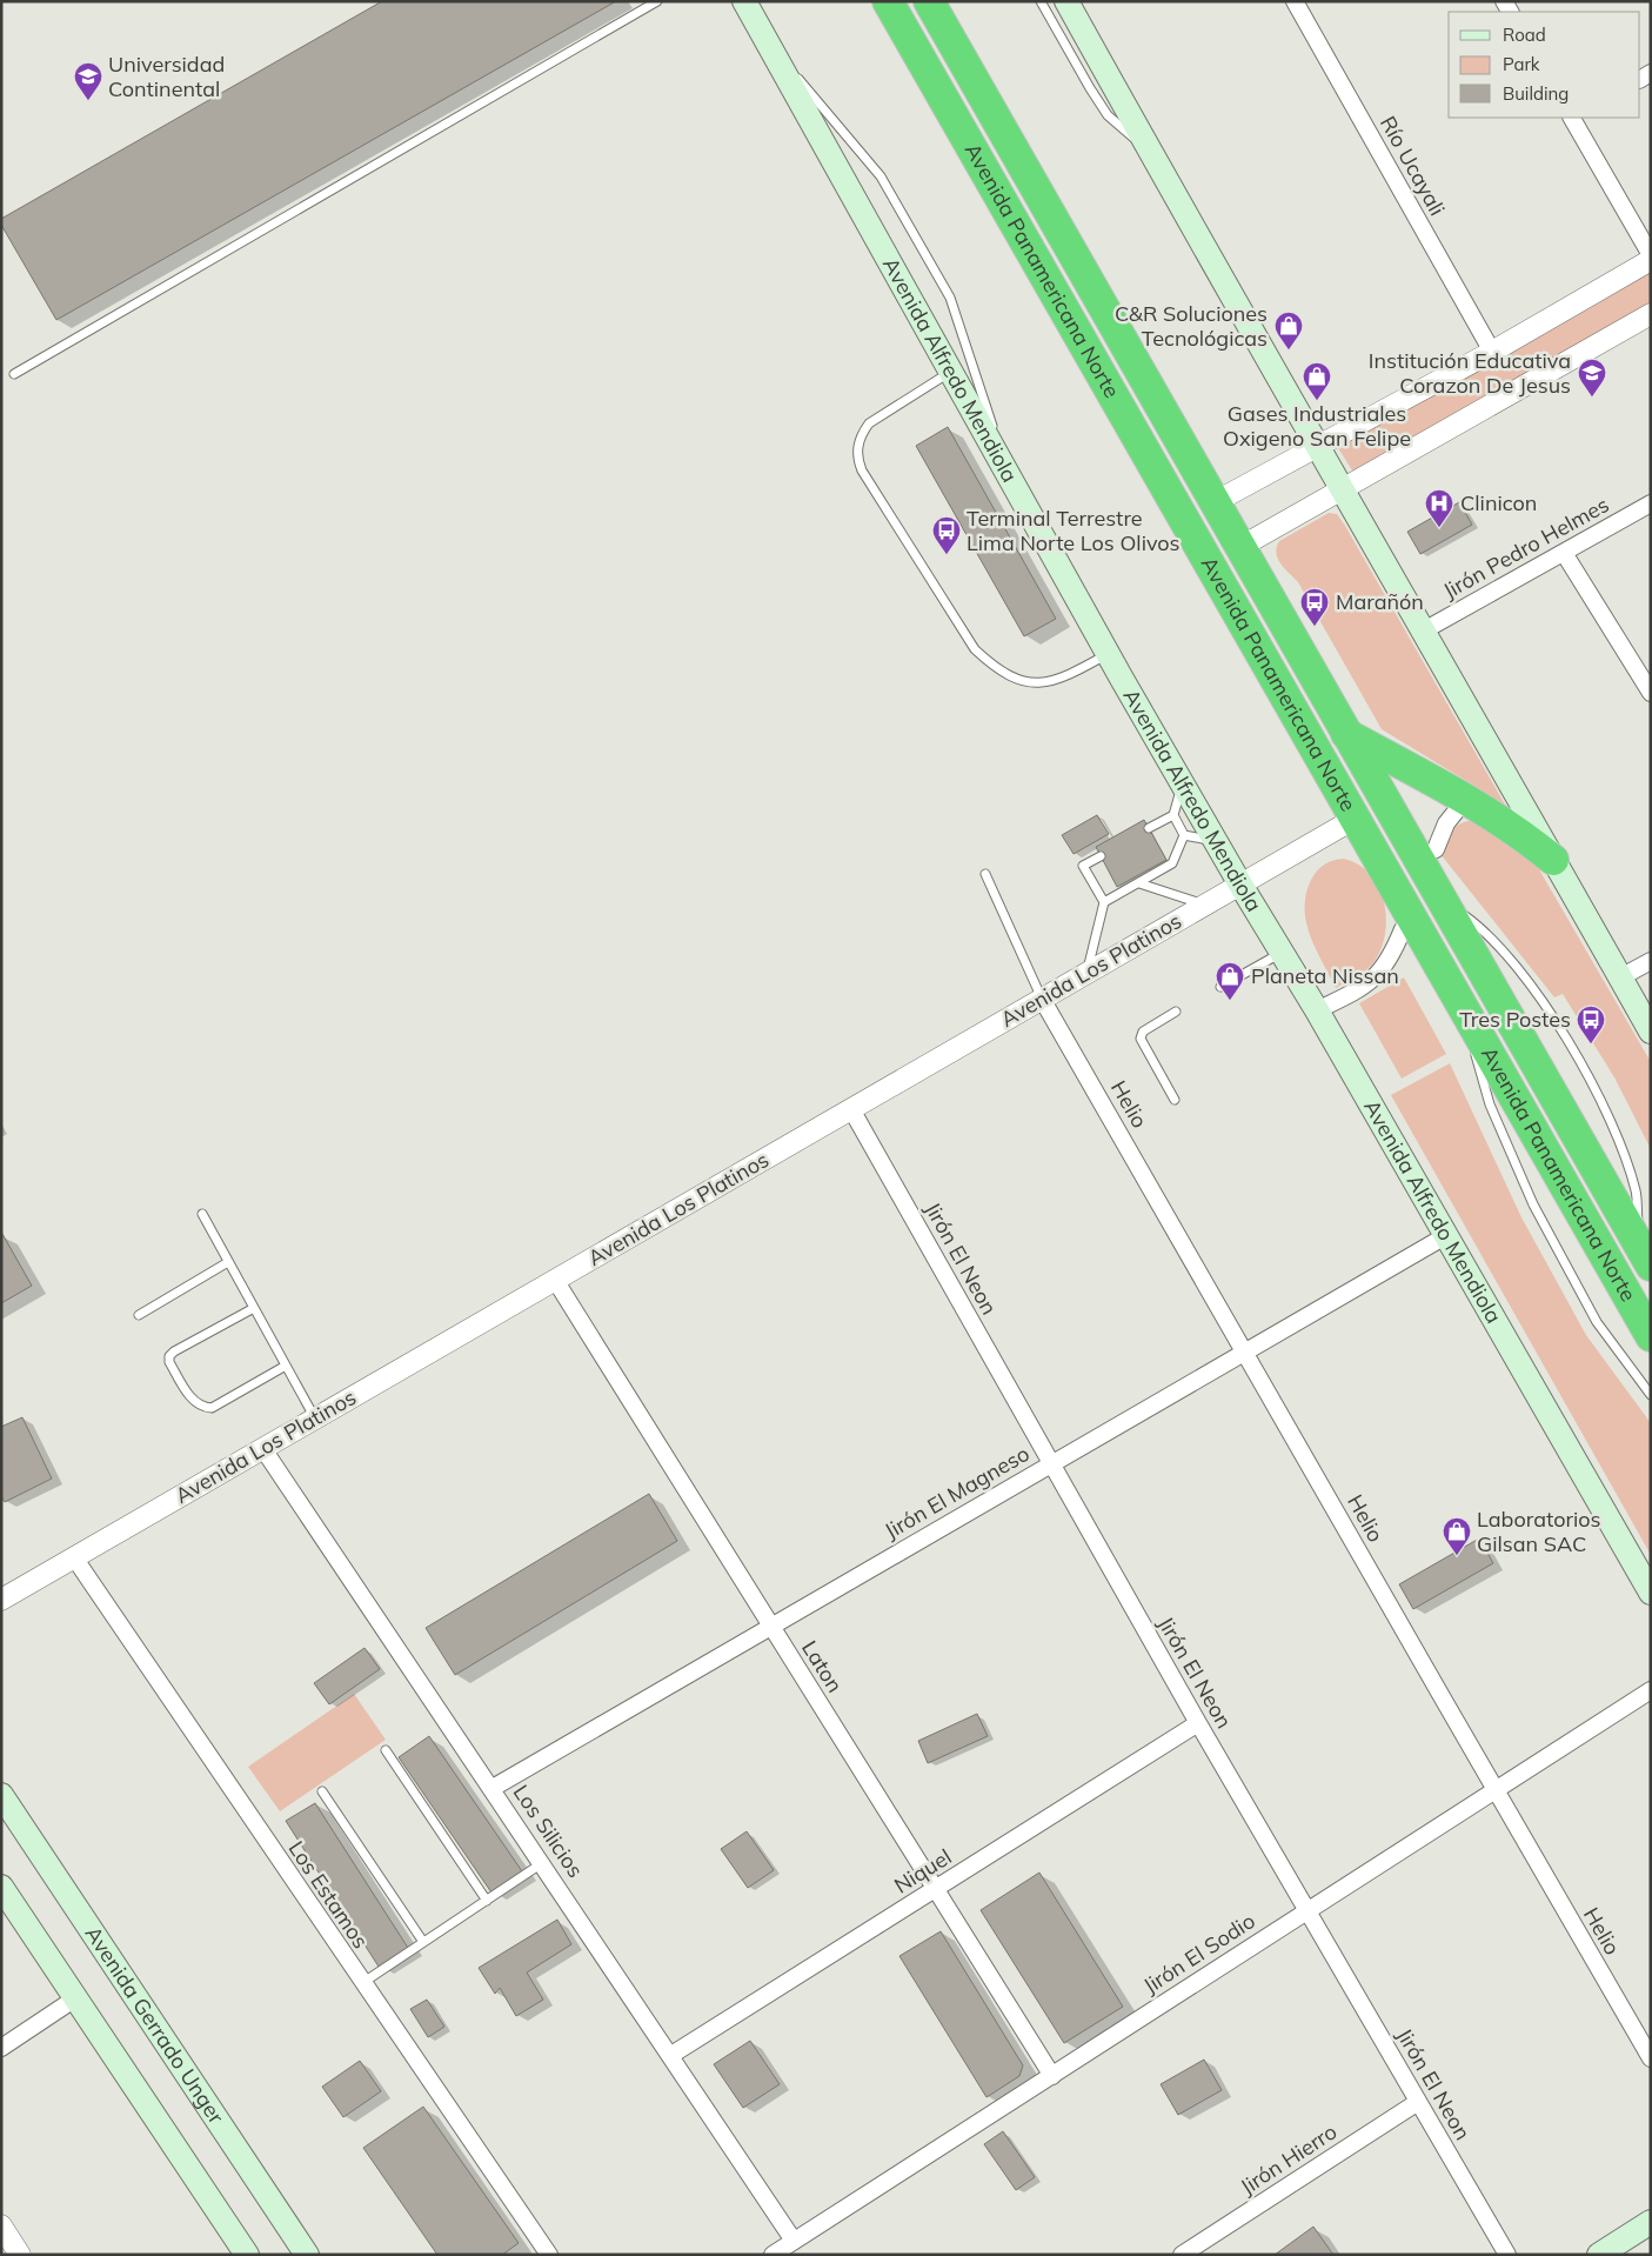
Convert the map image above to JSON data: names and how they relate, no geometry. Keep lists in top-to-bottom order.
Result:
{
  "streets": {
    "highway": ["Avenida Panamericana Norte"],
    "main road": ["Avenida Alfredo Mendiola", "Avenida Gerrado Unger"],
    "street": [
      "Río Ucayali",
      "Jirón Pedro Helmes",
      "Avenida Los Platinos",
      "Helio",
      "Jirón El Neon",
      "Jirón El Magneso",
      "Laton",
      "Los Silicios",
      "Niquel",
      "Los Estamos",
      "Jirón El Sodio",
      "Jirón Hierro"
    ]
  },
  "crossings": [
    ["Avenida Panamericana Norte", "Avenida Los Platinos"],
    ["Avenida Alfredo Mendiola", "Avenida Los Platinos"],
    ["Avenida Alfredo Mendiola", "Jirón El Magneso"],
    ["Avenida Los Platinos", "Helio"],
    ["Avenida Los Platinos", "Jirón El Neon"],
    ["Avenida Los Platinos", "Laton"],
    ["Avenida Los Platinos", "Los Silicios"],
    ["Avenida Los Platinos", "Los Estamos"],
    ["Helio", "Jirón El Magneso"],
    ["Helio", "Jirón El Sodio"],
    ["Jirón El Neon", "Jirón El Magneso"],
    ["Jirón El Neon", "Niquel"],
    ["Jirón El Neon", "Jirón El Sodio"],
    ["Jirón El Neon", "Jirón Hierro"],
    ["Jirón El Magneso", "Laton"],
    ["Jirón El Magneso", "Los Silicios"],
    ["Laton", "Niquel"],
    ["Laton", "Jirón El Sodio"],
    ["Los Silicios", "Niquel"],
    ["Los Silicios", "Jirón El Sodio"]
  ],
  "places": {
    "school or university": ["Universidad Continental", "Institución Educativa Corazon De Jesus"],
    "shop": [
      "C&R Soluciones Tecnológicas",
      "Gases Industriales Oxigeno San Felipe",
      "Planeta Nissan",
      "Laboratorios Gilsan SAC"
    ],
    "hospital": ["Clinicon"],
    "bus stop": ["Terminal Terrestre Lima Norte Los Olivos", "Marañón", "Tres Postes"]
  },
  "legend": ["Road", "Park", "Building"]
}
